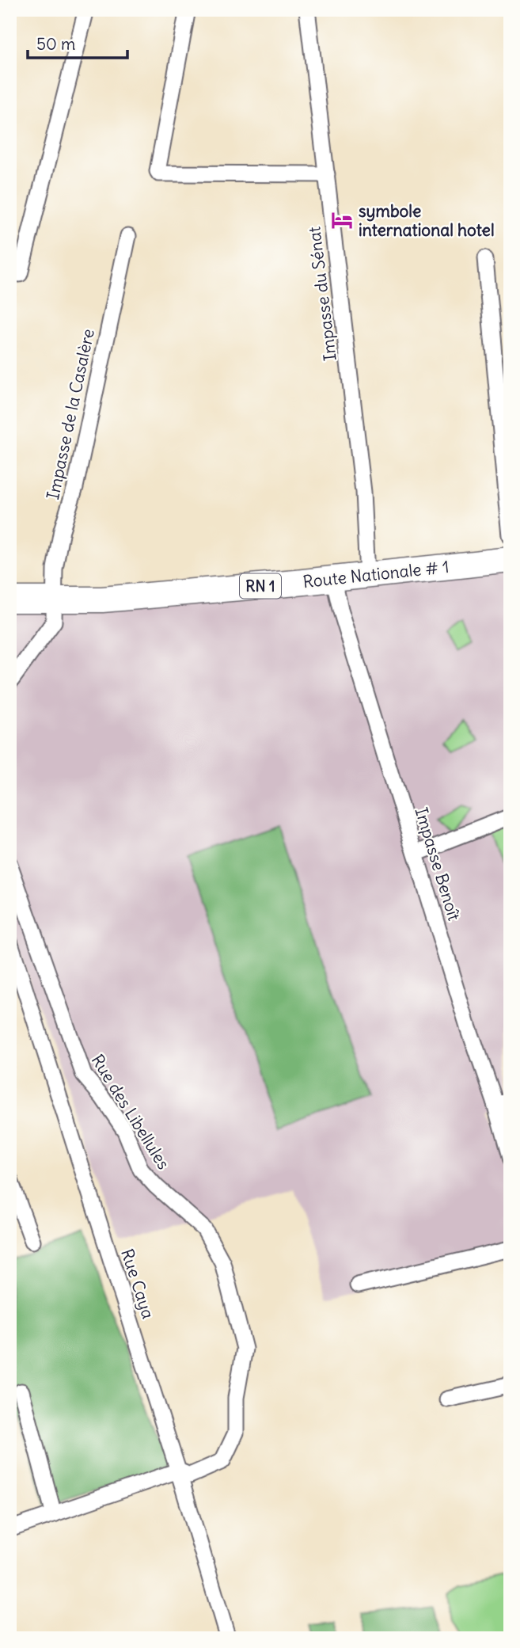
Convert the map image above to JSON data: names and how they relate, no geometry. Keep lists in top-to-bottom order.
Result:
{
  "streets": {
    "main road": ["Route Nationale # 1", "RN 1"],
    "street": [
      "Impasse du Sénat",
      "Impasse de la Casalère",
      "Impasse Benoît",
      "Rue des Libellules",
      "Rue Caya"
    ]
  },
  "crossings": [
    ["Impasse du Sénat", "Route Nationale # 1"],
    ["Impasse de la Casalère", "Route Nationale # 1"],
    ["Route Nationale # 1", "Impasse Benoît"],
    ["Rue des Libellules", "Rue Caya"]
  ],
  "places": {
    "hotel": ["symbole international hotel"]
  },
  "scale_bar": "50 m"
}
